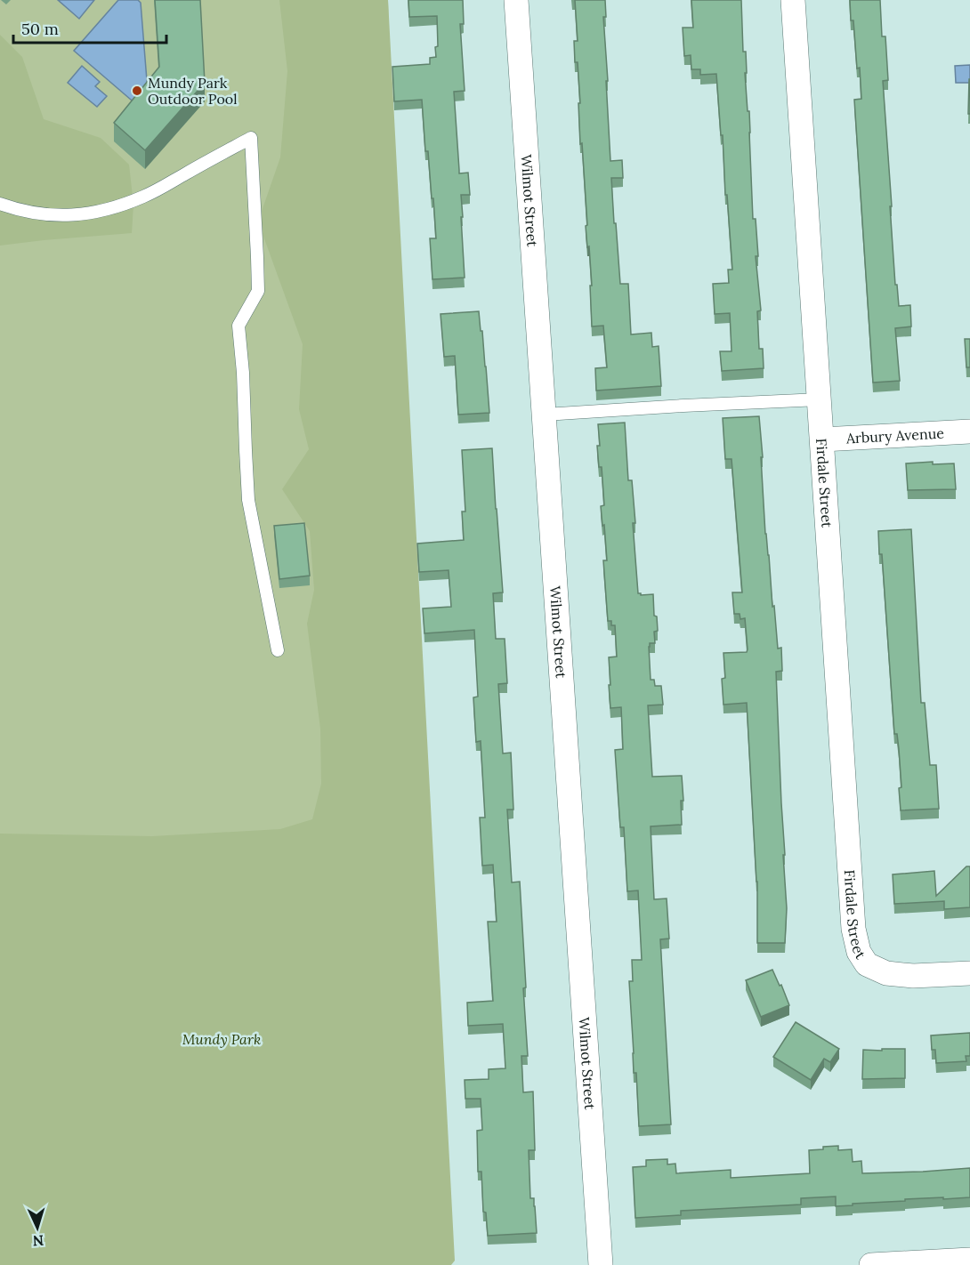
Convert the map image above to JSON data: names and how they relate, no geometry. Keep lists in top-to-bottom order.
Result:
{
  "streets": {
    "street": ["Wilmot Street", "Arbury Avenue", "Firdale Street"]
  },
  "crossings": [
    ["Arbury Avenue", "Firdale Street"]
  ],
  "parks": ["Mundy Park"],
  "places": ["Mundy Park Outdoor Pool"],
  "scale_bar": "50 m",
  "north": "bottom"
}
